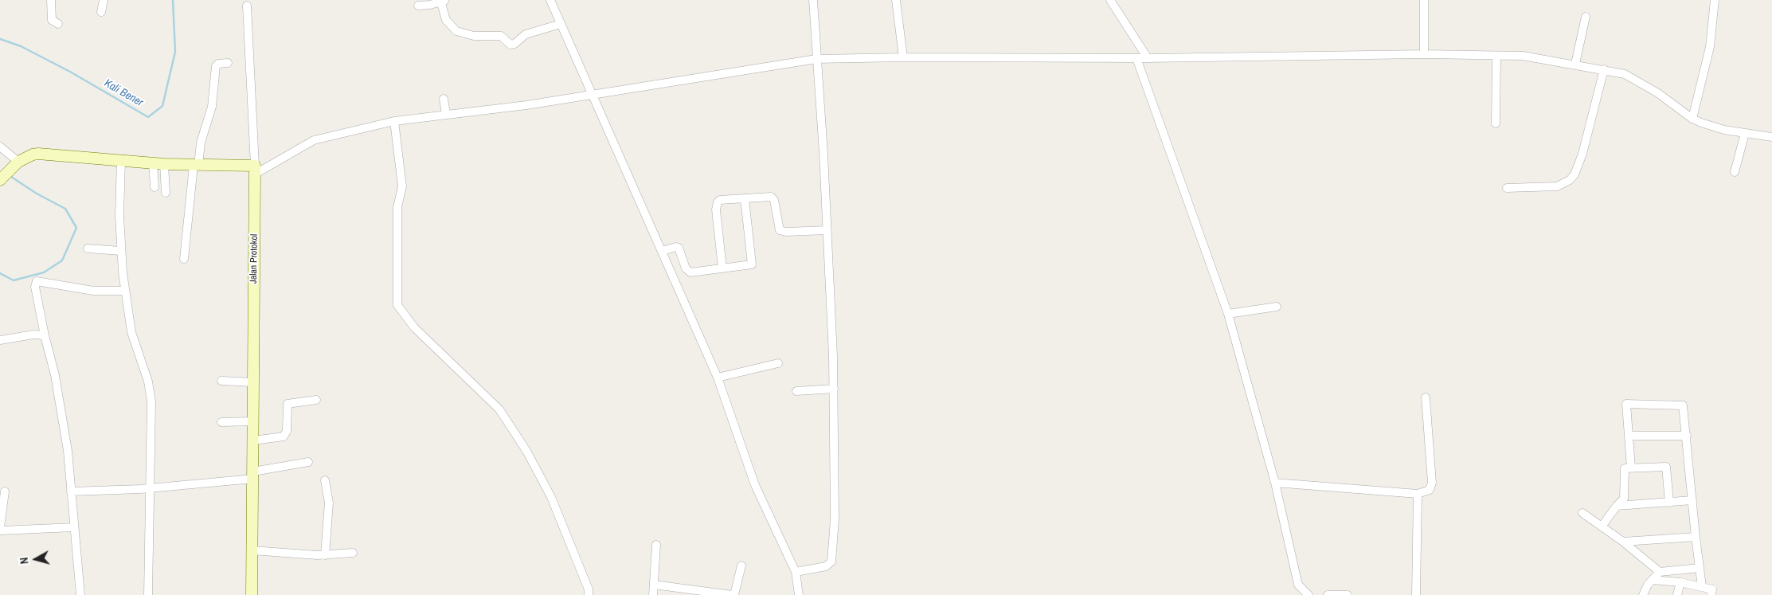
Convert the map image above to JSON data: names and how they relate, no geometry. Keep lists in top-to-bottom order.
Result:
{
  "streets": {
    "street": ["Jalan Protokol"]
  },
  "water": ["Kali Bener"],
  "north": "left"
}
